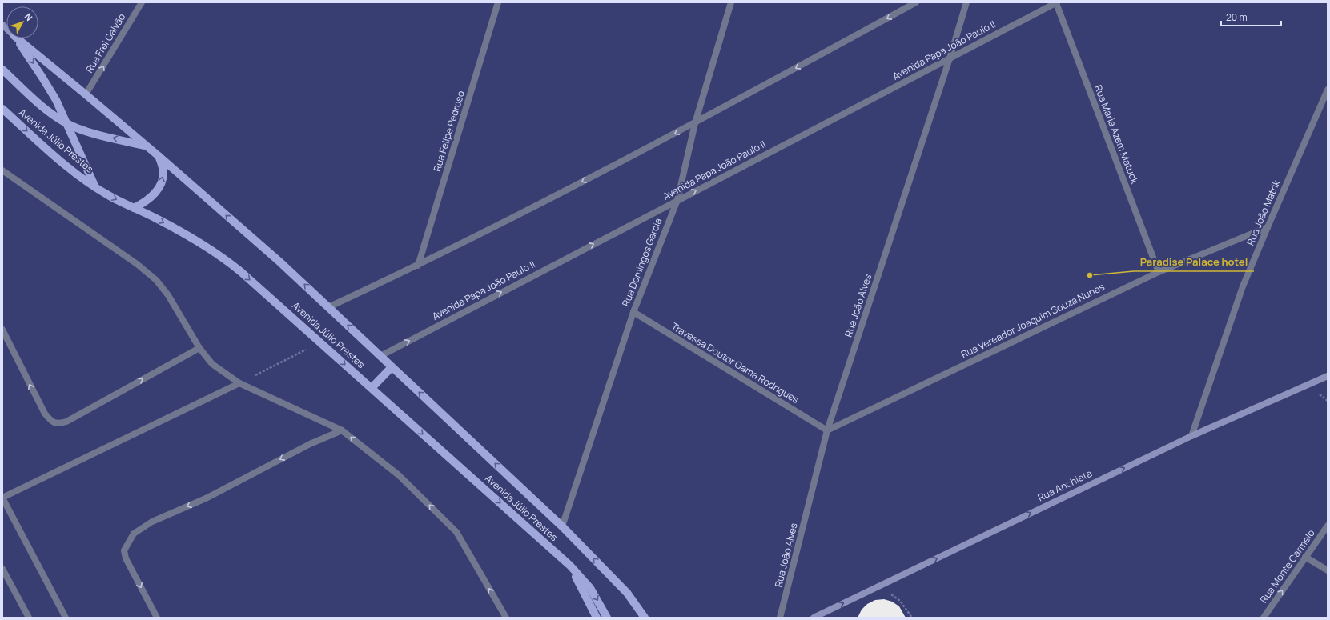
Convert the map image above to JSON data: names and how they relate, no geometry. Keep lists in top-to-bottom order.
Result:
{
  "streets": {
    "main road": ["Avenida Júlio Prestes", "Rua Anchieta"],
    "street": [
      "Rua Frei Galvão",
      "Avenida Papa João Paulo II",
      "Rua Felipe Pedroso",
      "Rua Maria Azem Matuck",
      "Rua João Matrik",
      "Rua Domingos Garcia",
      "Rua João Alves",
      "Rua Vereador Joaquim Souza Nunes",
      "Travessa Doutor Gama Rodrigues",
      "Rua Monte Carmelo"
    ]
  },
  "crossings": [
    ["Rua Frei Galvão", "Avenida Júlio Prestes"],
    ["Avenida Papa João Paulo II", "Rua Maria Azem Matuck"],
    ["Avenida Papa João Paulo II", "Avenida Júlio Prestes"],
    ["Avenida Papa João Paulo II", "Rua Domingos Garcia"],
    ["Avenida Papa João Paulo II", "Rua João Alves"],
    ["Rua Maria Azem Matuck", "Rua Vereador Joaquim Souza Nunes"],
    ["Avenida Júlio Prestes", "Rua Domingos Garcia"],
    ["Rua João Matrik", "Rua Vereador Joaquim Souza Nunes"],
    ["Rua João Matrik", "Rua Anchieta"],
    ["Rua Domingos Garcia", "Travessa Doutor Gama Rodrigues"],
    ["Rua João Alves", "Rua Vereador Joaquim Souza Nunes"],
    ["Rua João Alves", "Travessa Doutor Gama Rodrigues"],
    ["Rua Vereador Joaquim Souza Nunes", "Travessa Doutor Gama Rodrigues"]
  ],
  "one_way": [
    "Rua Frei Galvão",
    "Avenida Papa João Paulo II",
    "Rua Anchieta",
    "Rua Monte Carmelo"
  ],
  "places": ["Paradise Palace hotel"],
  "scale_bar": "20 m",
  "north": "top right"
}
